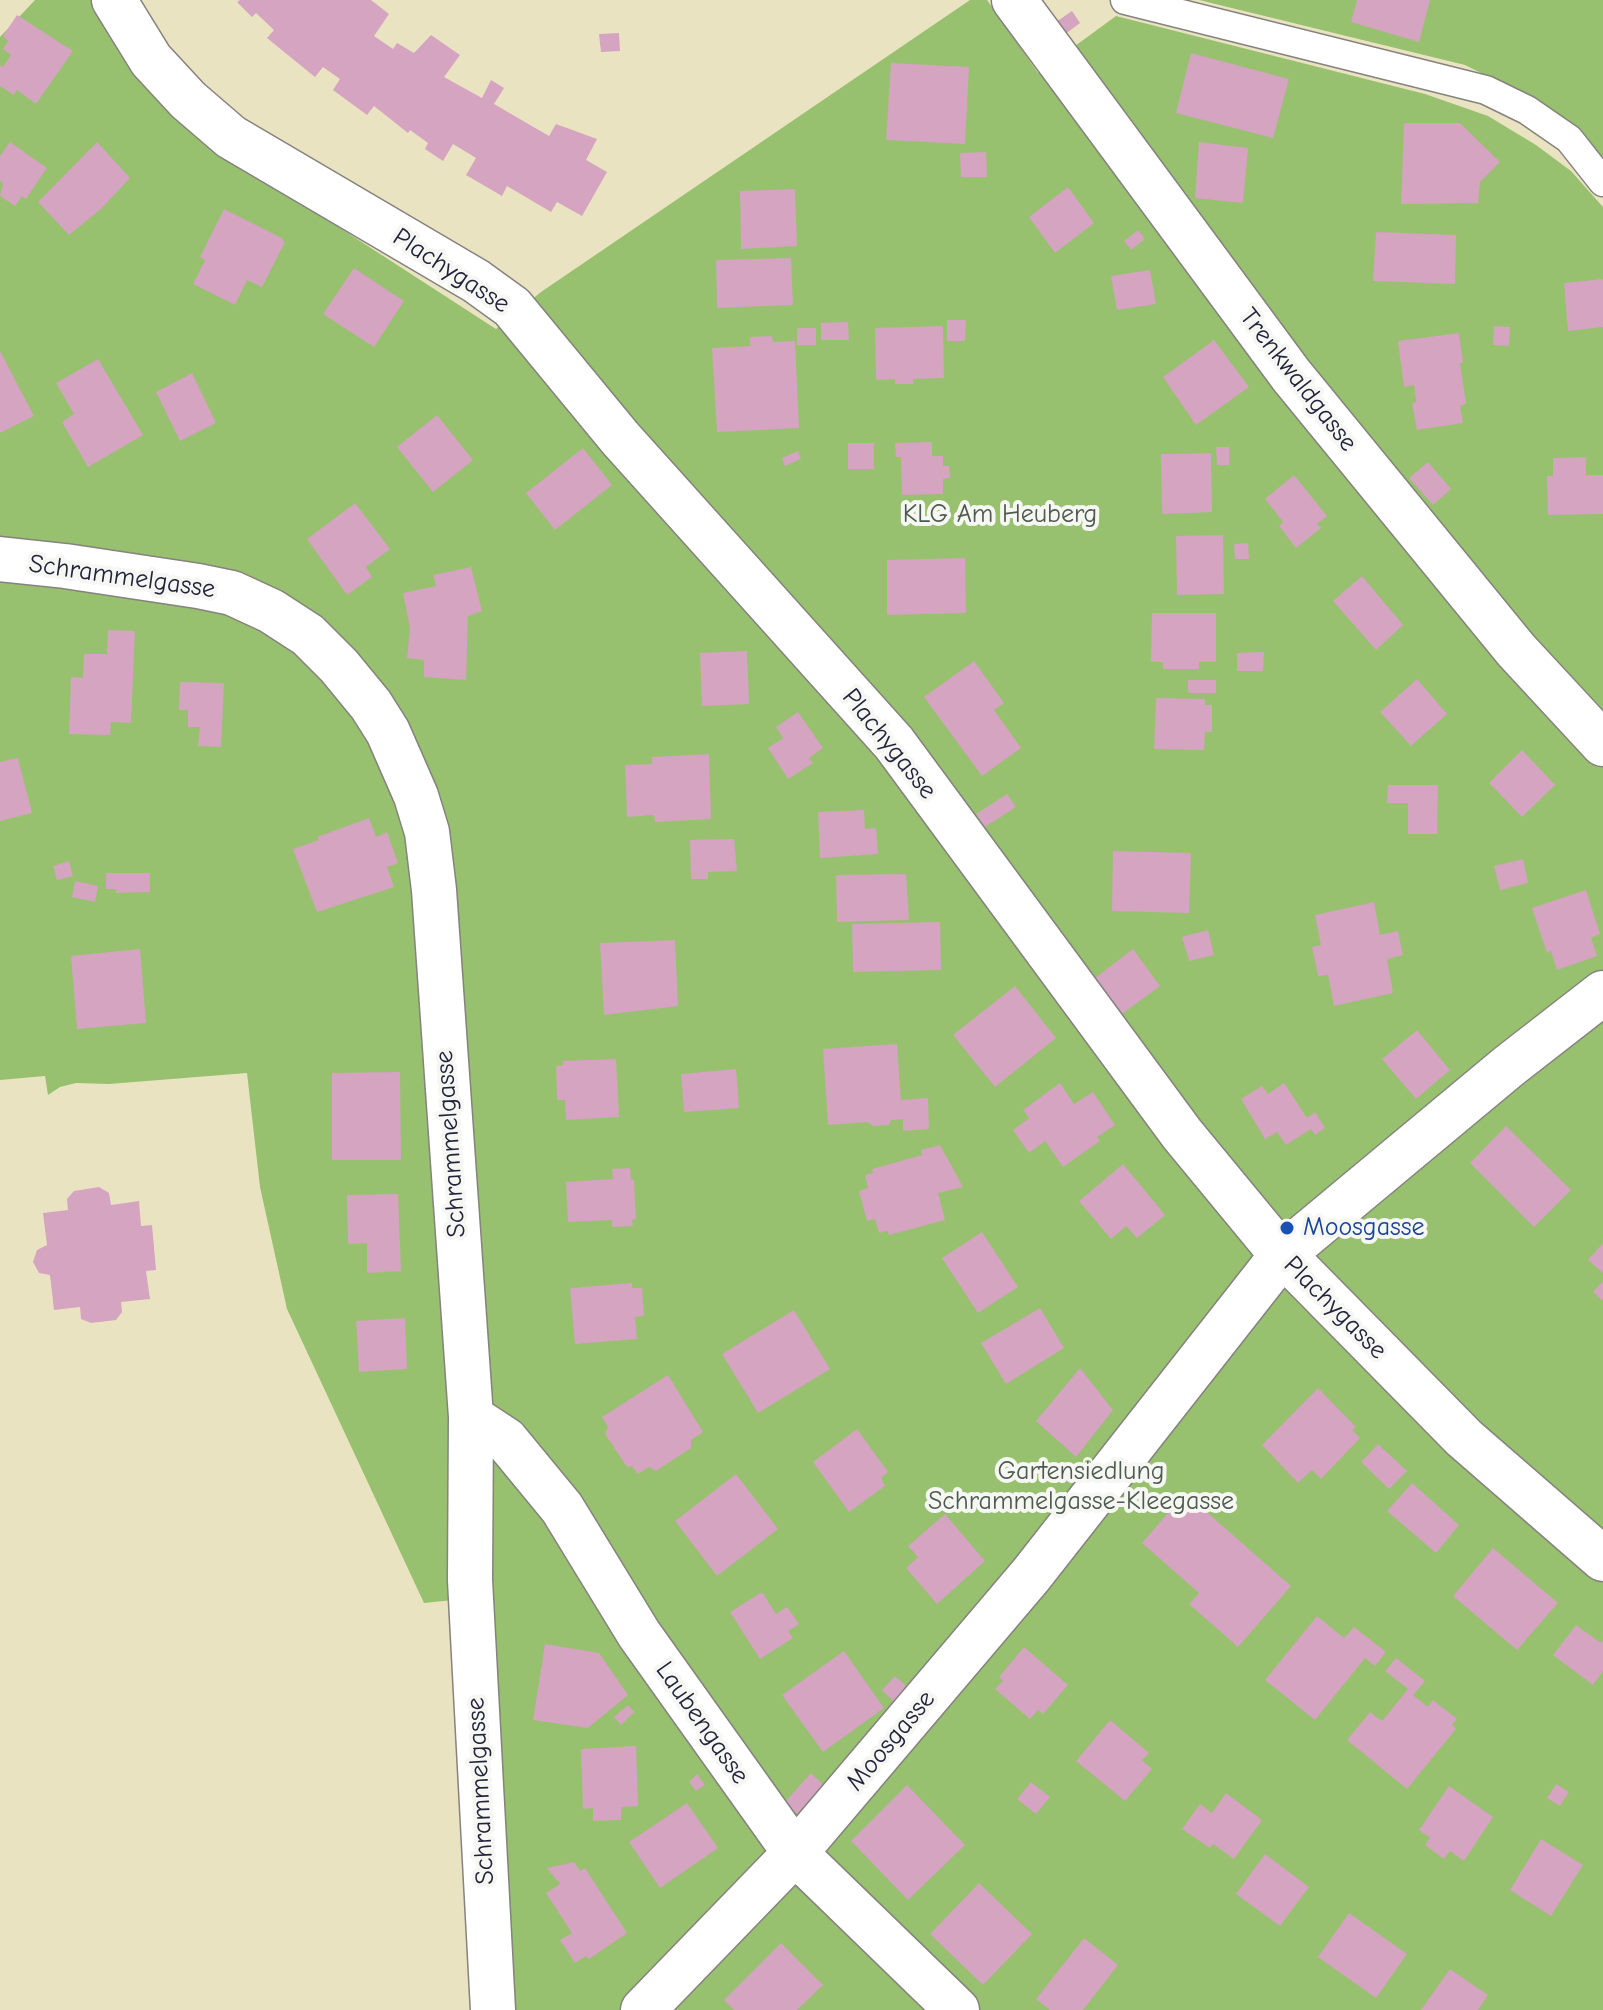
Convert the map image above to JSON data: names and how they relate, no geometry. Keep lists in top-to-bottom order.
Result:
{
  "streets": {
    "street": [
      "Plachygasse",
      "Trenkwaldgasse",
      "Schrammelgasse",
      "Laubengasse",
      "Moosgasse"
    ]
  },
  "crossings": [
    ["Plachygasse", "Moosgasse"],
    ["Schrammelgasse", "Laubengasse"],
    ["Laubengasse", "Moosgasse"]
  ],
  "parks": ["KLG Am Heuberg", "Gartensiedlung Schrammelgasse-Kleegasse"],
  "places": ["Moosgasse"]
}
